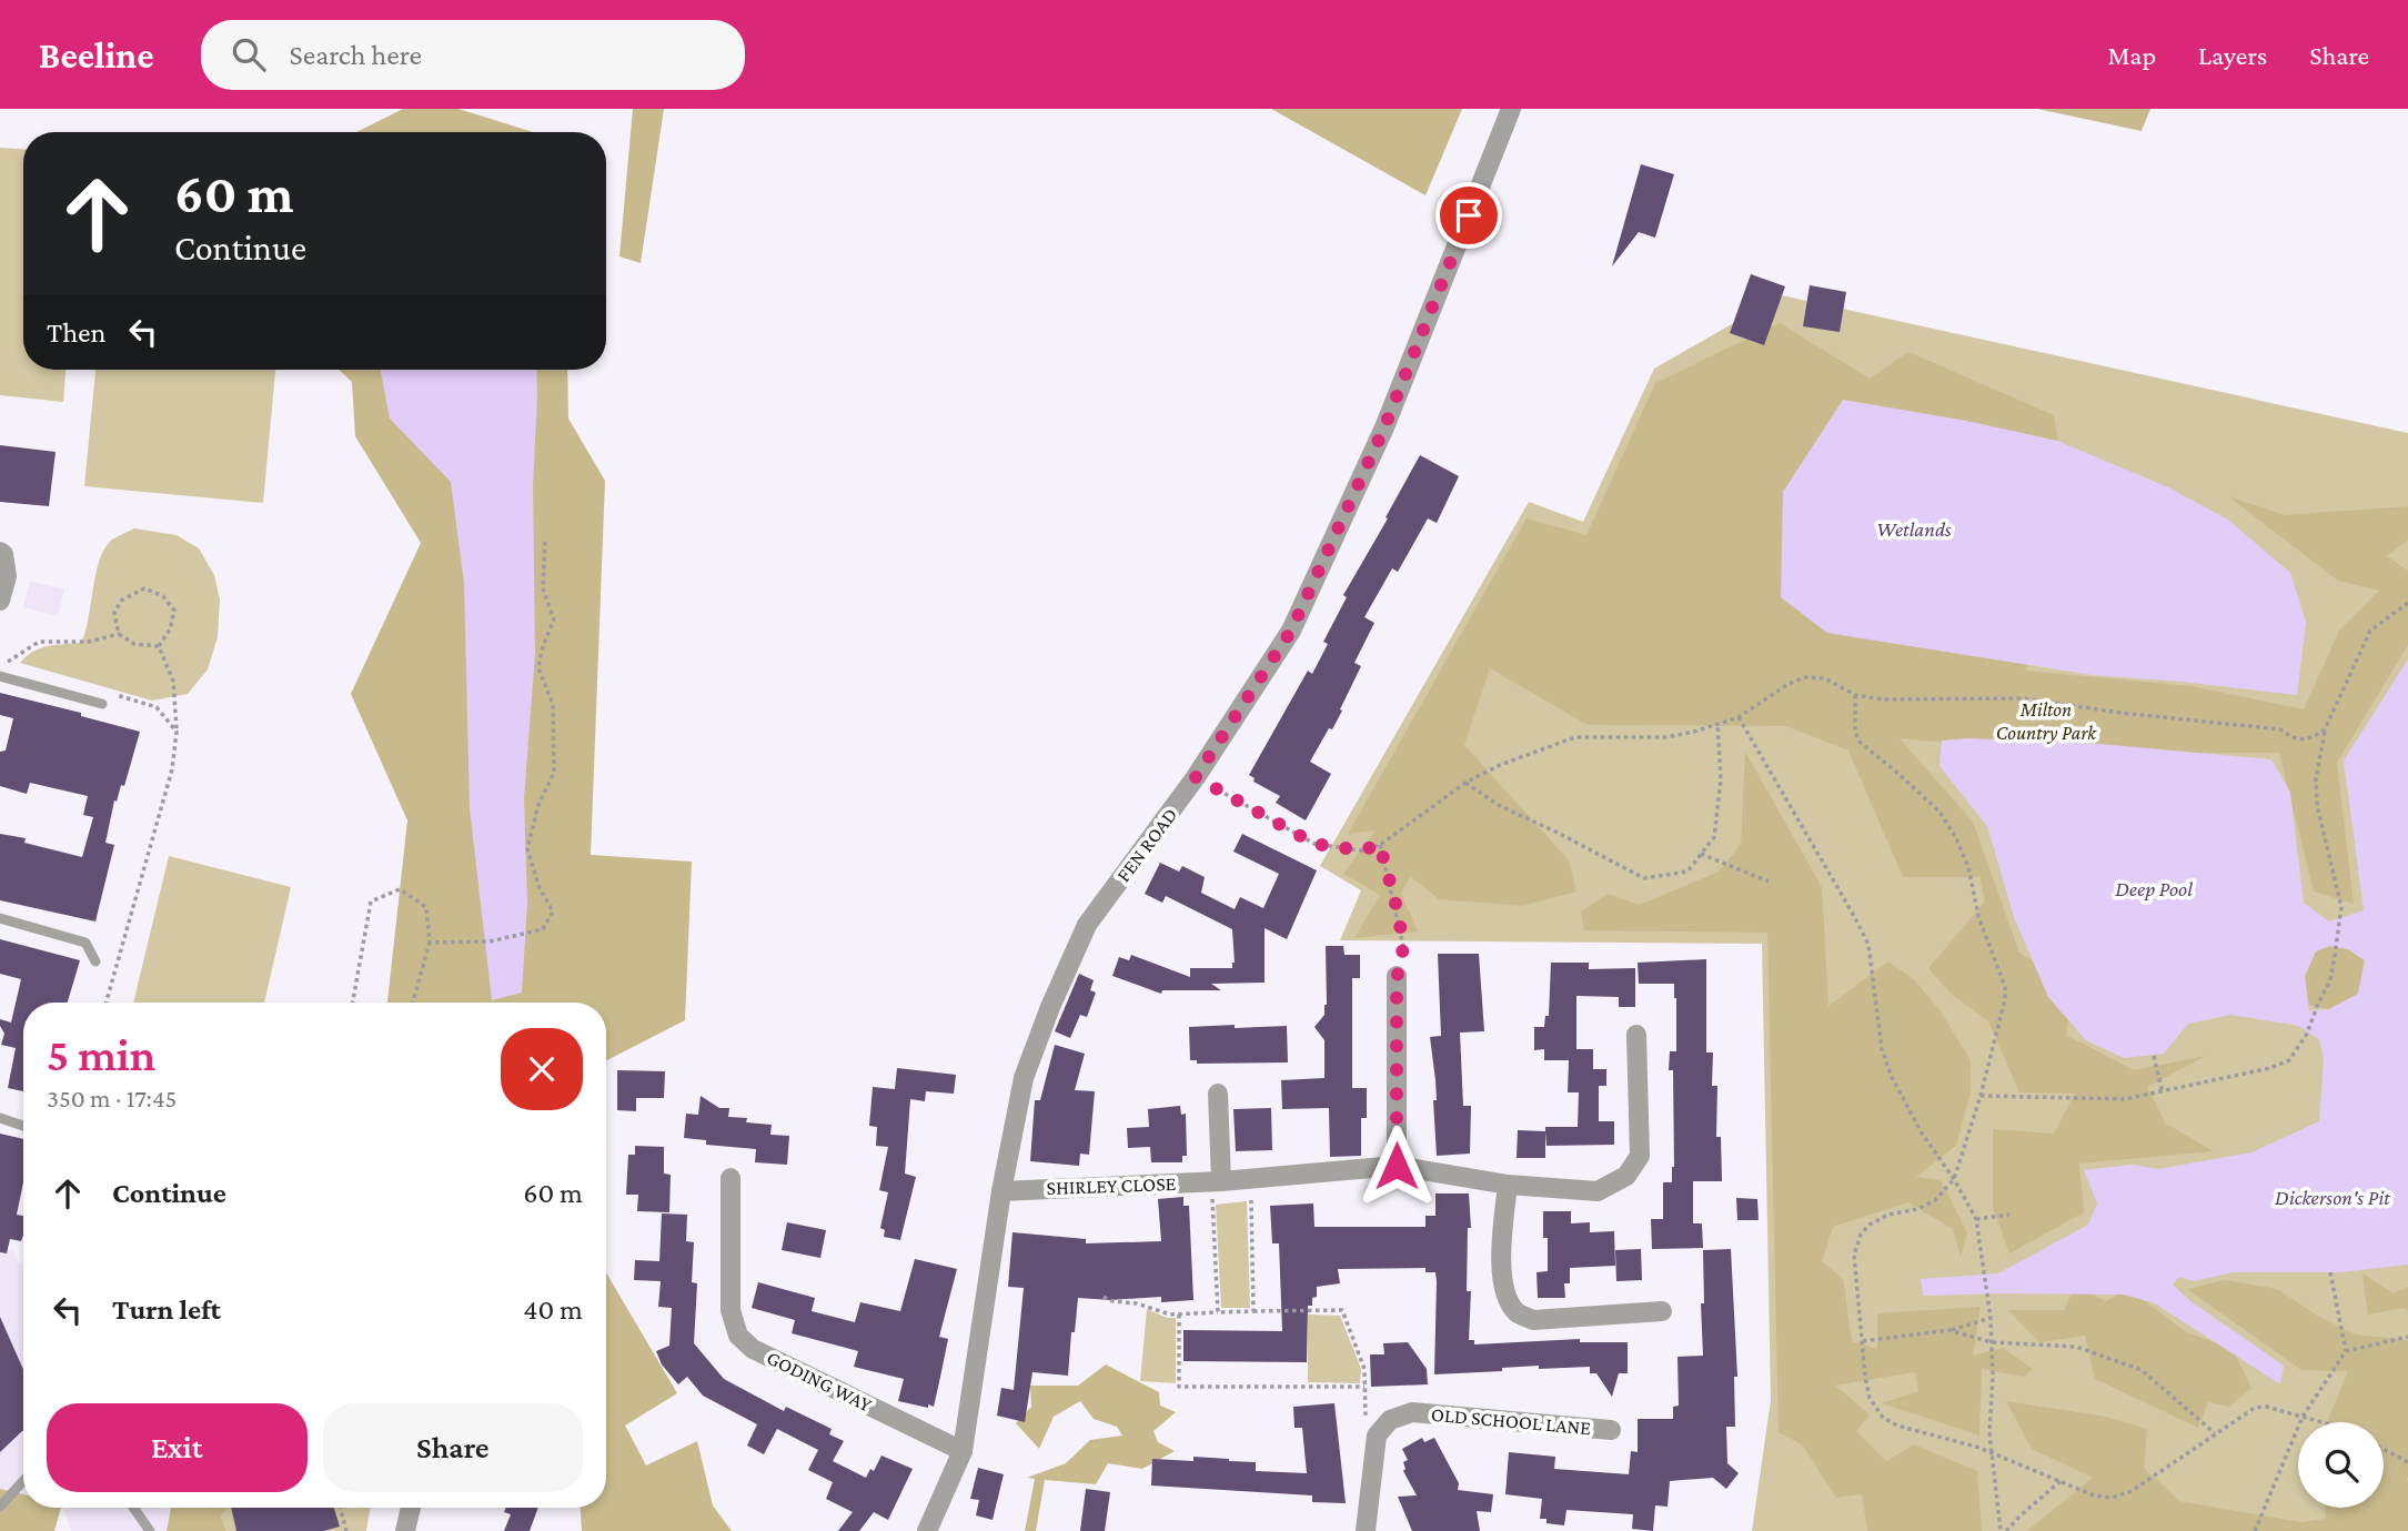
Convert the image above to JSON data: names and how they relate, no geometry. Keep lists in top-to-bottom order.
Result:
{
  "streets": {
    "street": [
      "FEN ROAD",
      "SHIRLEY CLOSE",
      "GODING WAY",
      "OLD SCHOOL LANE"
    ]
  },
  "crossings": [
    ["FEN ROAD", "SHIRLEY CLOSE"],
    ["FEN ROAD", "GODING WAY"]
  ],
  "water": ["Wetlands", "Deep Pool", "Dickerson's Pit"],
  "parks": ["Milton Country Park"],
  "page": {
    "header": "Beeline",
    "search": "Search here",
    "nav": ["Map", "Layers", "Share"],
    "turn": ["60 m", "Continue"],
    "then": "Then",
    "heading": ["5 min", "350 m · 17:45"],
    "list": [
      {
        "name": "Continue",
        "value": "60 m"
      },
      {
        "name": "Turn left",
        "value": "40 m"
      }
    ],
    "buttons": ["Exit", "Share"]
  }
}
